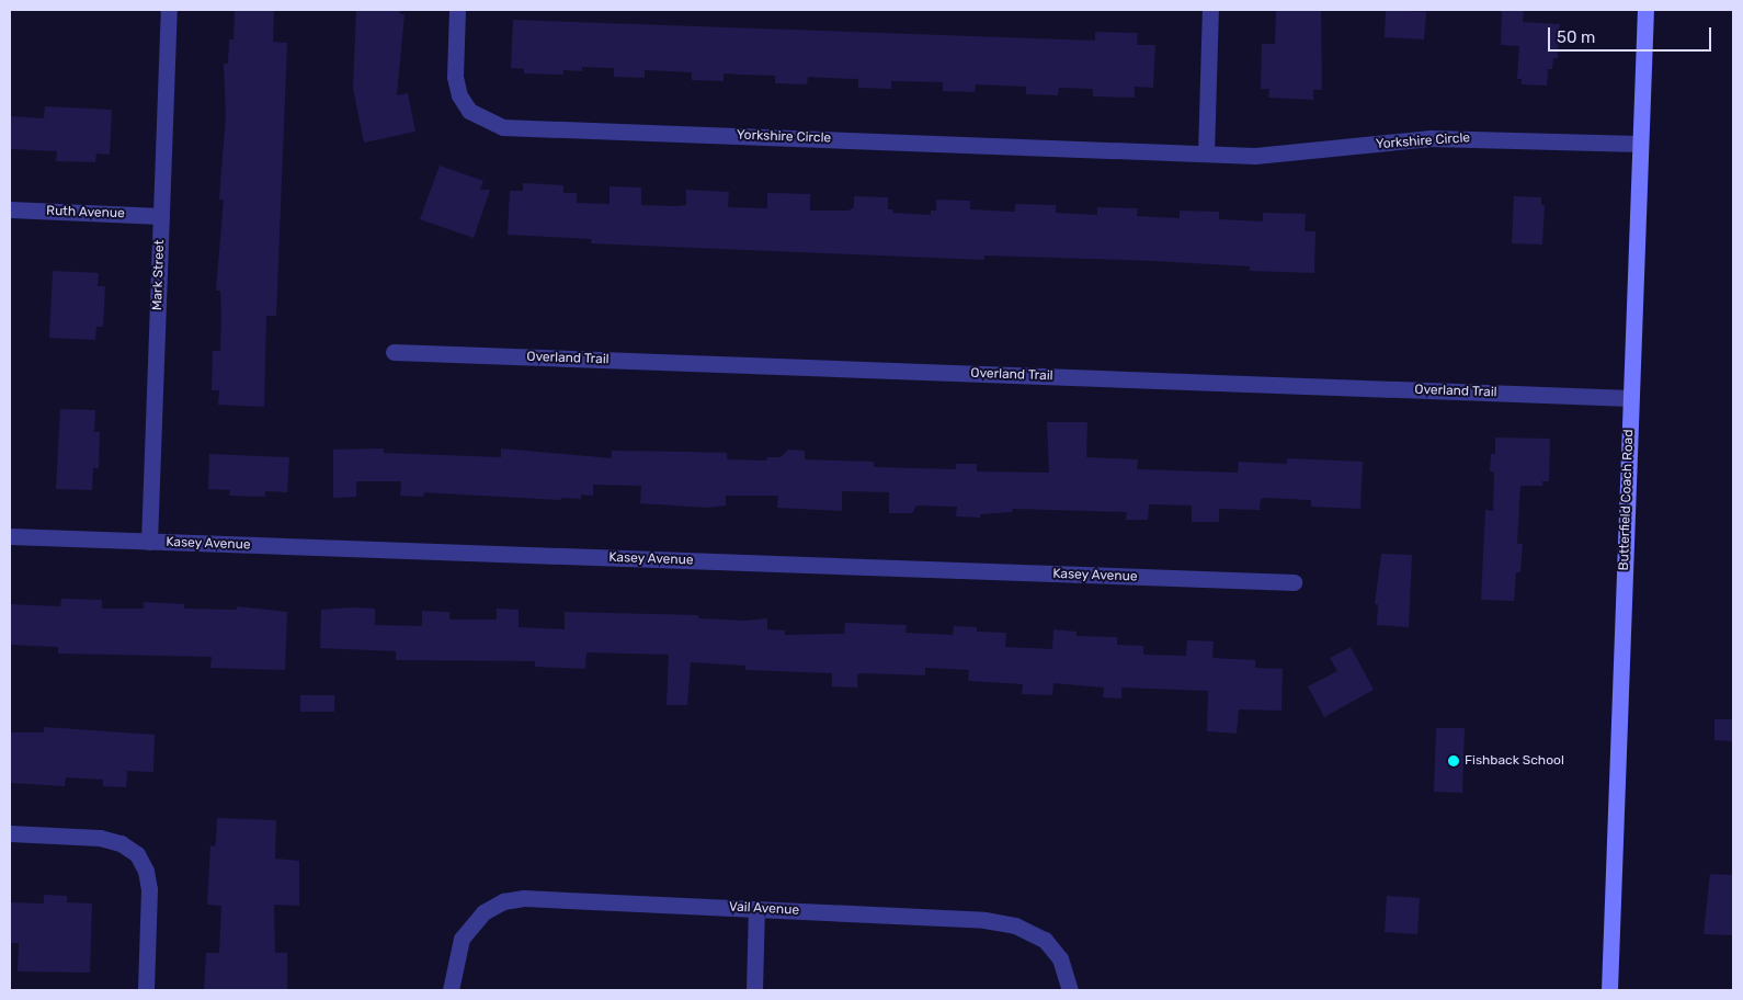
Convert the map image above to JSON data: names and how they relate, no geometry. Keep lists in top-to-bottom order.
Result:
{
  "streets": {
    "main road": ["Butterfield Coach Road"],
    "street": [
      "Yorkshire Circle",
      "Ruth Avenue",
      "Mark Street",
      "Overland Trail",
      "Kasey Avenue",
      "Vail Avenue"
    ]
  },
  "crossings": [
    ["Yorkshire Circle", "Butterfield Coach Road"],
    ["Ruth Avenue", "Mark Street"],
    ["Mark Street", "Kasey Avenue"],
    ["Overland Trail", "Butterfield Coach Road"]
  ],
  "places": ["Fishback School"],
  "scale_bar": "50 m"
}
